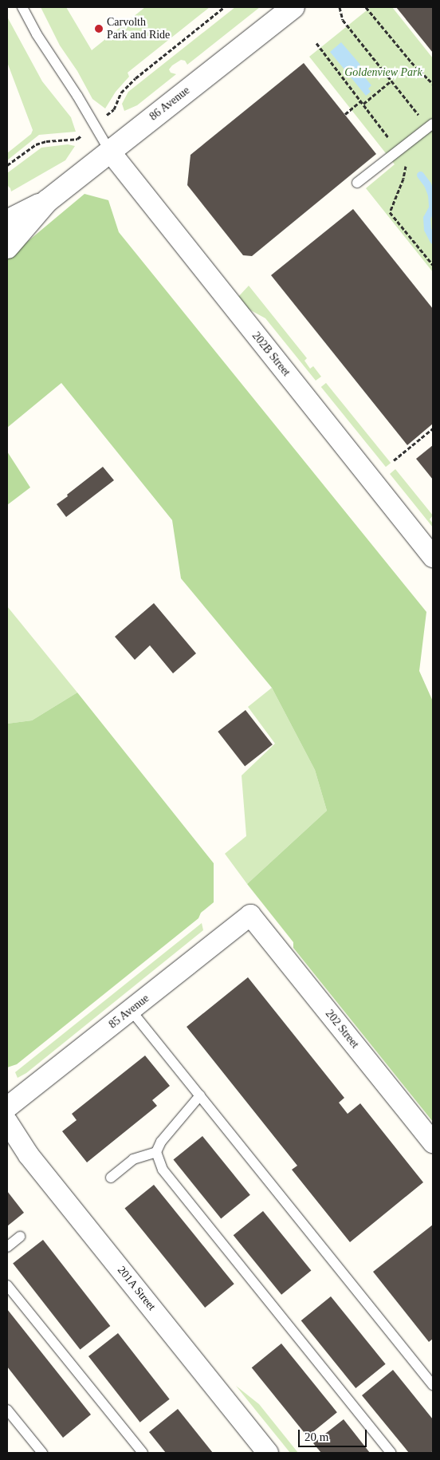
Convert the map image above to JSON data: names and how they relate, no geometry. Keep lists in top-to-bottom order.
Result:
{
  "streets": {
    "street": [
      "86 Avenue",
      "202B Street",
      "85 Avenue",
      "202 Street",
      "201A Street"
    ]
  },
  "crossings": [
    ["86 Avenue", "202B Street"],
    ["85 Avenue", "202 Street"]
  ],
  "parks": ["Goldenview Park"],
  "places": ["Carvolth Park and Ride"],
  "scale_bar": "20 m"
}
